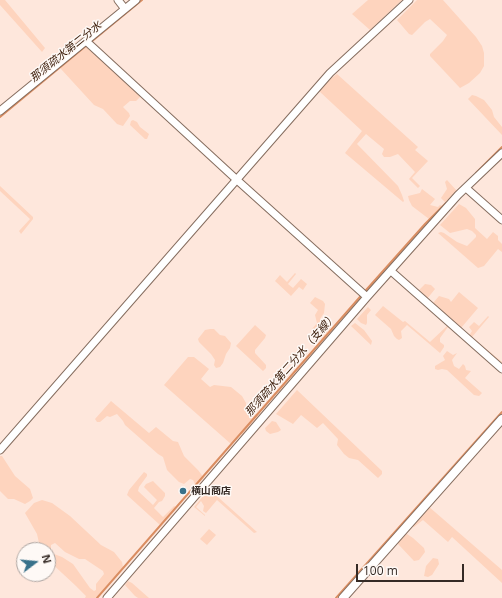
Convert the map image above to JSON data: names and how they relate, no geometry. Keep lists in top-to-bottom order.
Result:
{
  "water": ["那須疏水第二分水", "那須疏水第二分水（支線）"],
  "places": ["横山商店"],
  "scale_bar": "100 m",
  "north": "right"
}
